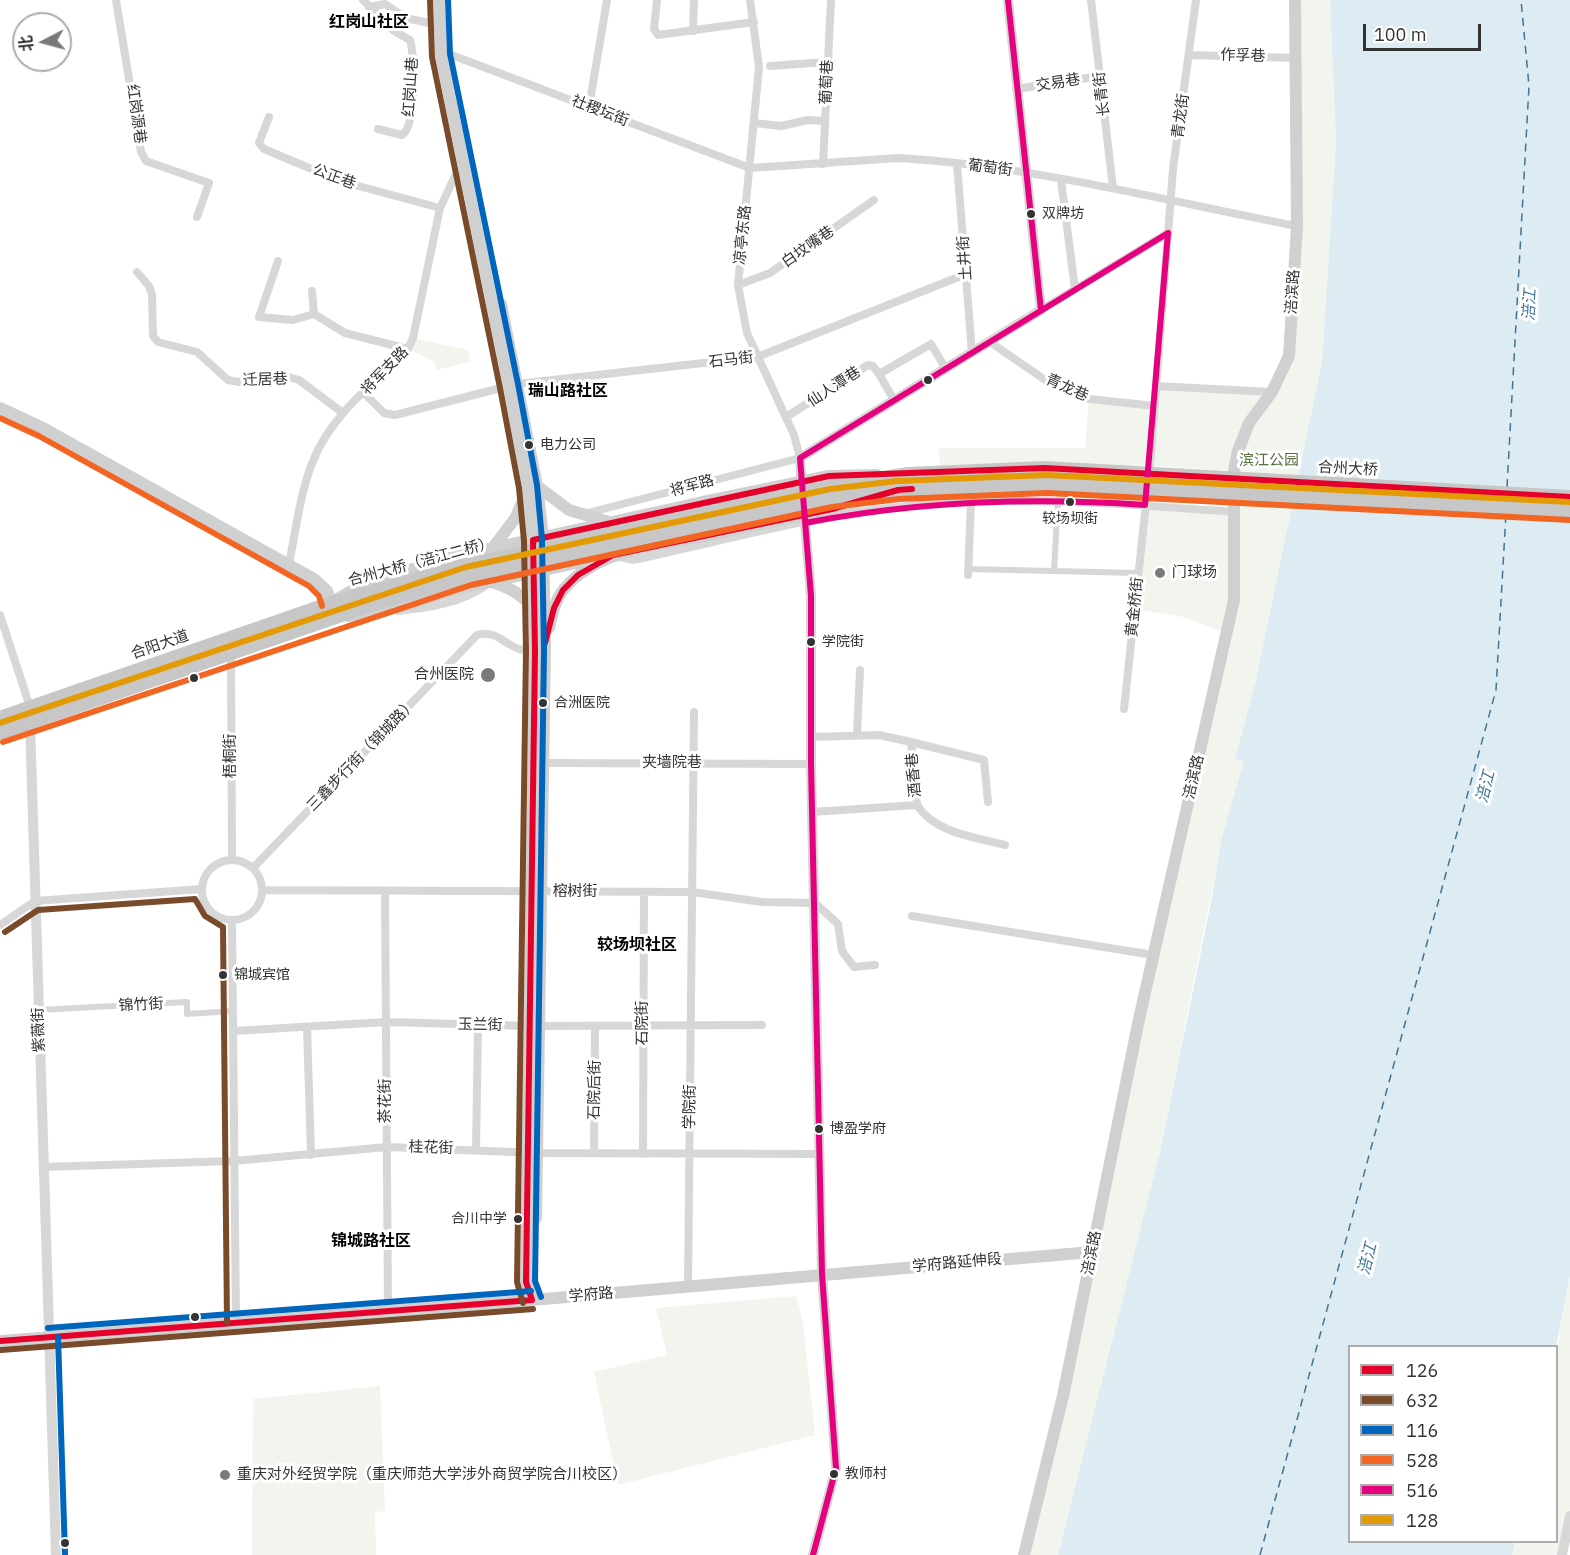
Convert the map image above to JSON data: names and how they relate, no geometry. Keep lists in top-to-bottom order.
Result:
{
  "streets": {
    "highway": ["合州大桥", "合州大桥（涪江二桥）", "合阳大道"],
    "main road": ["涪滨路", "学府路延伸段", "学府路"],
    "street": [
      "作孚巷",
      "葡萄巷",
      "交易巷",
      "红岗山巷",
      "长青街",
      "社稷坛街",
      "红岗源巷",
      "青龙街",
      "葡萄街",
      "公正巷",
      "凉亭东路",
      "白坟嘴巷",
      "土井街",
      "石马街",
      "将军支路",
      "迁居巷",
      "仙人潭巷",
      "青龙巷",
      "将军路",
      "黄金桥街",
      "三鑫步行街（锦城路）",
      "梧桐街",
      "夹墙院巷",
      "酒香巷",
      "榕树街",
      "锦竹街",
      "石院街",
      "玉兰街",
      "紫薇街",
      "石院后街",
      "茶花街",
      "学院街",
      "桂花街"
    ]
  },
  "crossings": [
    ["作孚巷", "青龙街"],
    ["作孚巷", "涪滨路"],
    ["葡萄巷", "葡萄街"],
    ["交易巷", "长青街"],
    ["长青街", "葡萄街"],
    ["社稷坛街", "葡萄街"],
    ["社稷坛街", "凉亭东路"],
    ["青龙街", "葡萄街"],
    ["青龙街", "黄金桥街"],
    ["葡萄街", "凉亭东路"],
    ["葡萄街", "土井街"],
    ["葡萄街", "涪滨路"],
    ["公正巷", "将军支路"],
    ["凉亭东路", "白坟嘴巷"],
    ["凉亭东路", "石马街"],
    ["凉亭东路", "仙人潭巷"],
    ["凉亭东路", "将军路"],
    ["土井街", "石马街"],
    ["涪滨路", "学府路延伸段"],
    ["石马街", "将军支路"],
    ["将军支路", "迁居巷"],
    ["青龙巷", "黄金桥街"],
    ["合州大桥", "合州大桥（涪江二桥）"],
    ["合州大桥（涪江二桥）", "合阳大道"],
    ["合阳大道", "梧桐街"],
    ["合阳大道", "紫薇街"],
    ["三鑫步行街（锦城路）", "梧桐街"],
    ["三鑫步行街（锦城路）", "榕树街"],
    ["梧桐街", "榕树街"],
    ["夹墙院巷", "学院街"],
    ["榕树街", "石院街"],
    ["榕树街", "茶花街"],
    ["榕树街", "学院街"],
    ["锦竹街", "紫薇街"],
    ["石院街", "玉兰街"],
    ["石院街", "桂花街"],
    ["玉兰街", "石院后街"],
    ["玉兰街", "茶花街"],
    ["玉兰街", "学院街"],
    ["紫薇街", "桂花街"],
    ["紫薇街", "学府路"],
    ["石院后街", "桂花街"],
    ["茶花街", "桂花街"],
    ["茶花街", "学府路"],
    ["学院街", "桂花街"],
    ["学院街", "学府路"],
    ["学府路延伸段", "学府路"]
  ],
  "districts": [
    "红岗山社区",
    "瑞山路社区",
    "较场坝社区",
    "锦城路社区"
  ],
  "water": ["涪江"],
  "parks": ["滨江公园"],
  "places": [
    "双牌坊",
    "电力公司",
    "较场坝街",
    "门球场",
    "学院街",
    "合州医院",
    "合洲医院",
    "锦城宾馆",
    "博盈学府",
    "合川中学",
    "教师村",
    "重庆对外经贸学院（重庆师范大学涉外商贸学院合川校区）"
  ],
  "lines": [
    "transit line 632",
    "transit line 116",
    "transit line 516",
    "transit line 528",
    "transit line 126",
    "transit line 128"
  ],
  "legend": [
    "126",
    "632",
    "116",
    "528",
    "516",
    "128"
  ],
  "scale_bar": "100 m",
  "north": "left"
}
